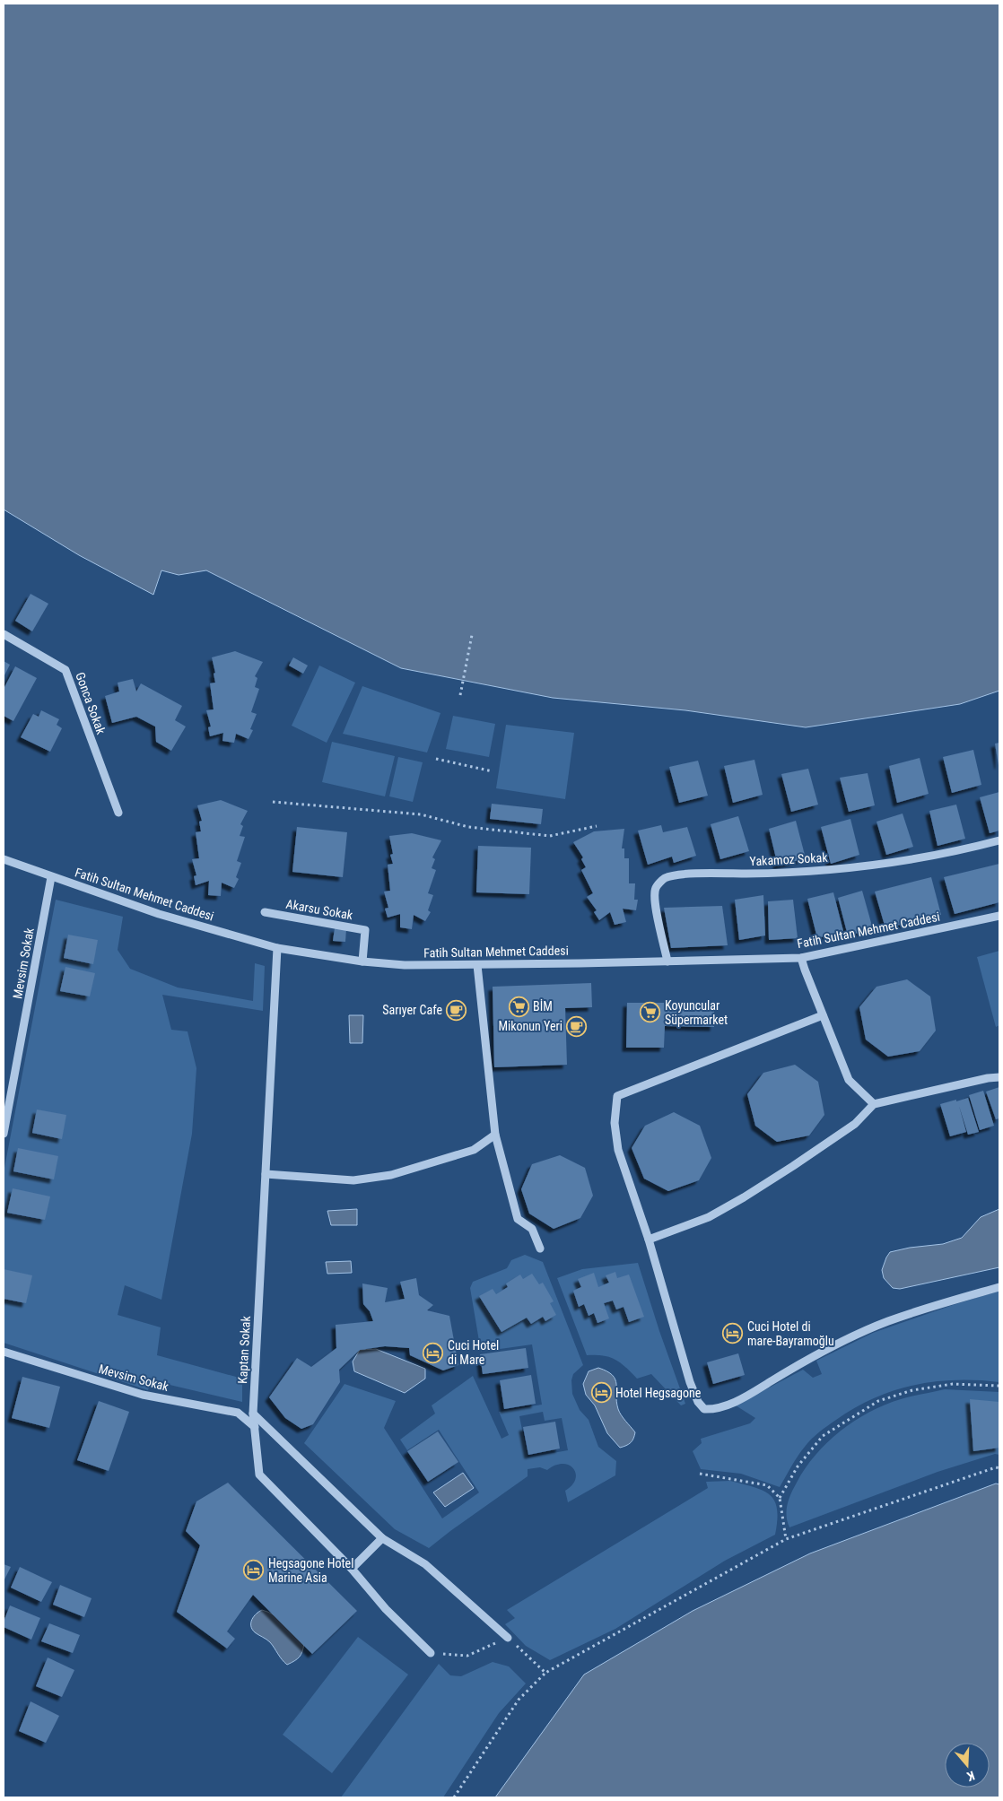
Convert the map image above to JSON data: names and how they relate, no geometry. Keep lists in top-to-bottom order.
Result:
{
  "streets": {
    "street": [
      "Gonca Sokak",
      "Yakamoz Sokak",
      "Fatih Sultan Mehmet Caddesi",
      "Akarsu Sokak",
      "Mevsim Sokak",
      "Kaptan Sokak"
    ]
  },
  "crossings": [
    ["Yakamoz Sokak", "Fatih Sultan Mehmet Caddesi"],
    ["Fatih Sultan Mehmet Caddesi", "Akarsu Sokak"],
    ["Fatih Sultan Mehmet Caddesi", "Mevsim Sokak"],
    ["Fatih Sultan Mehmet Caddesi", "Kaptan Sokak"],
    ["Mevsim Sokak", "Kaptan Sokak"]
  ],
  "places": {
    "supermarket": ["BİM", "Koyuncular Süpermarket"],
    "cafe": ["Sarıyer Cafe", "Mikonun Yeri"],
    "hotel": [
      "Cuci Hotel di mare-Bayramoğlu",
      "Cuci Hotel di Mare",
      "Hotel Hegsagone",
      "Hegsagone Hotel Marine Asia"
    ]
  },
  "north": "bottom"
}
